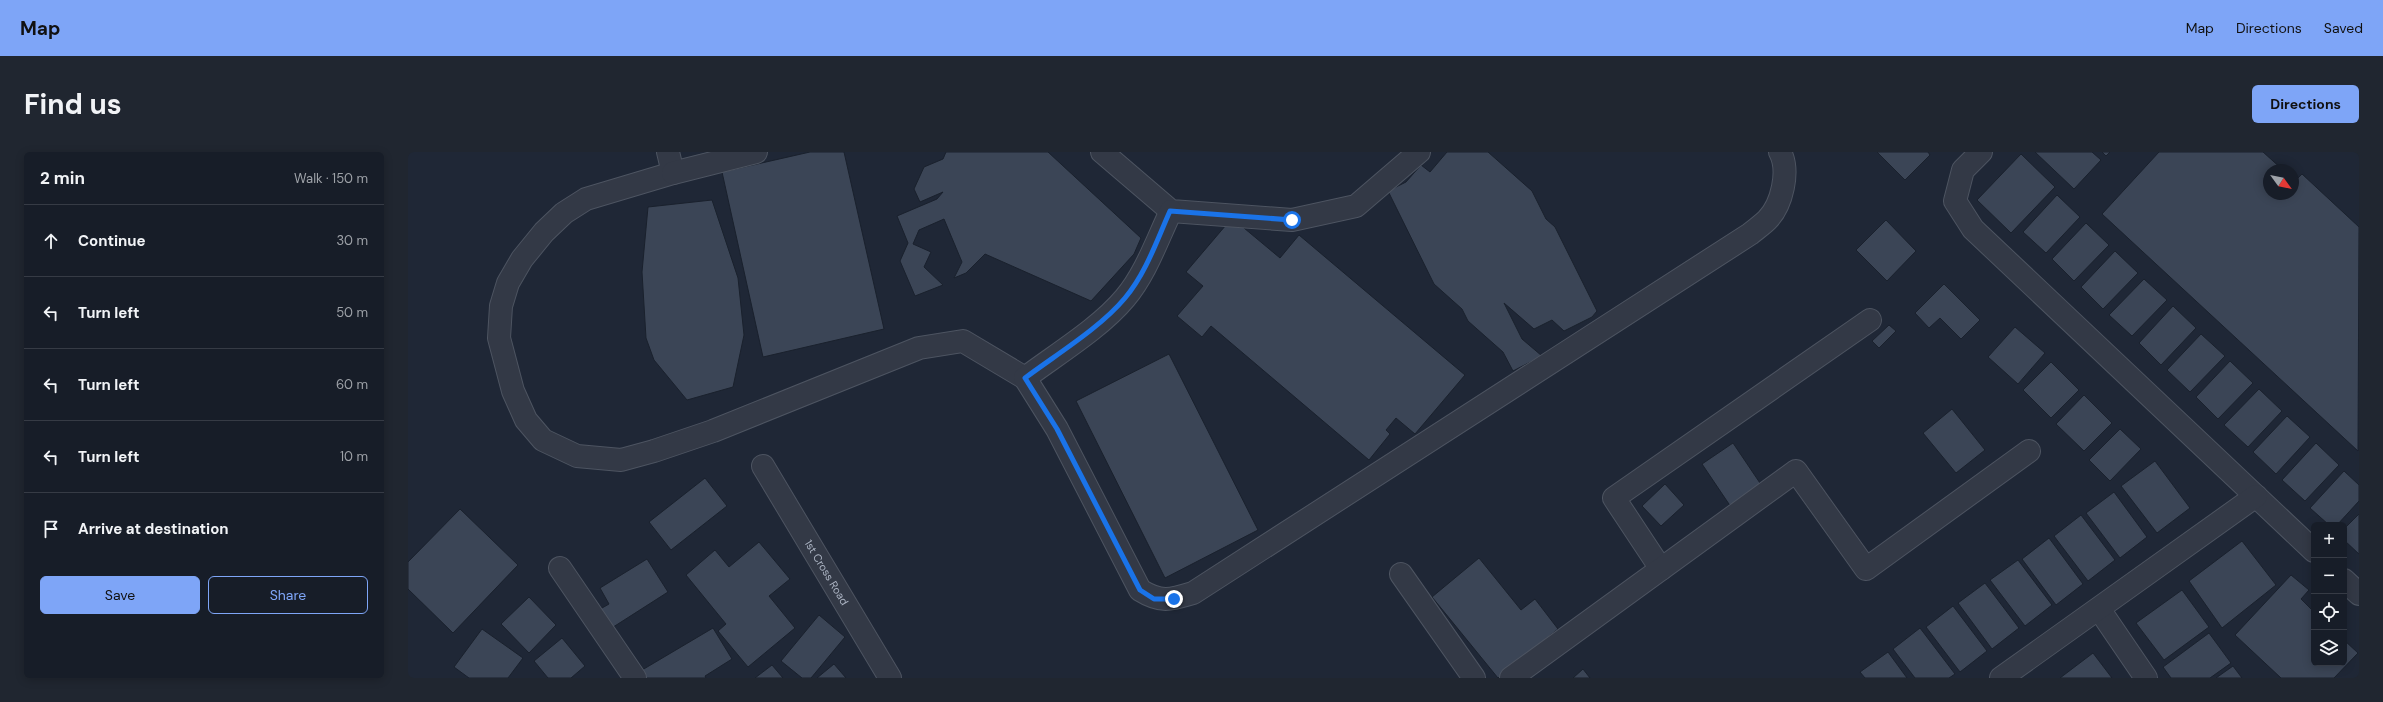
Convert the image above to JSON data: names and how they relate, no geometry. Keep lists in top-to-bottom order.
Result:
{
  "streets": {
    "street": ["1st Cross Road"]
  },
  "north": "bottom right",
  "page": {
    "header": "Map",
    "nav": ["Map", "Directions", "Saved"],
    "buttons": [
      "Directions",
      ["Save", "Share"]
    ],
    "title": "Find us",
    "heading": ["2 min", "Walk · 150 m"],
    "list": [
      ["Continue", "30 m"],
      ["Turn left", "50 m"],
      ["Turn left", "60 m"],
      ["Turn left", "10 m"],
      "Arrive at destination"
    ],
    "map_buttons": ["+", "−"]
  }
}
